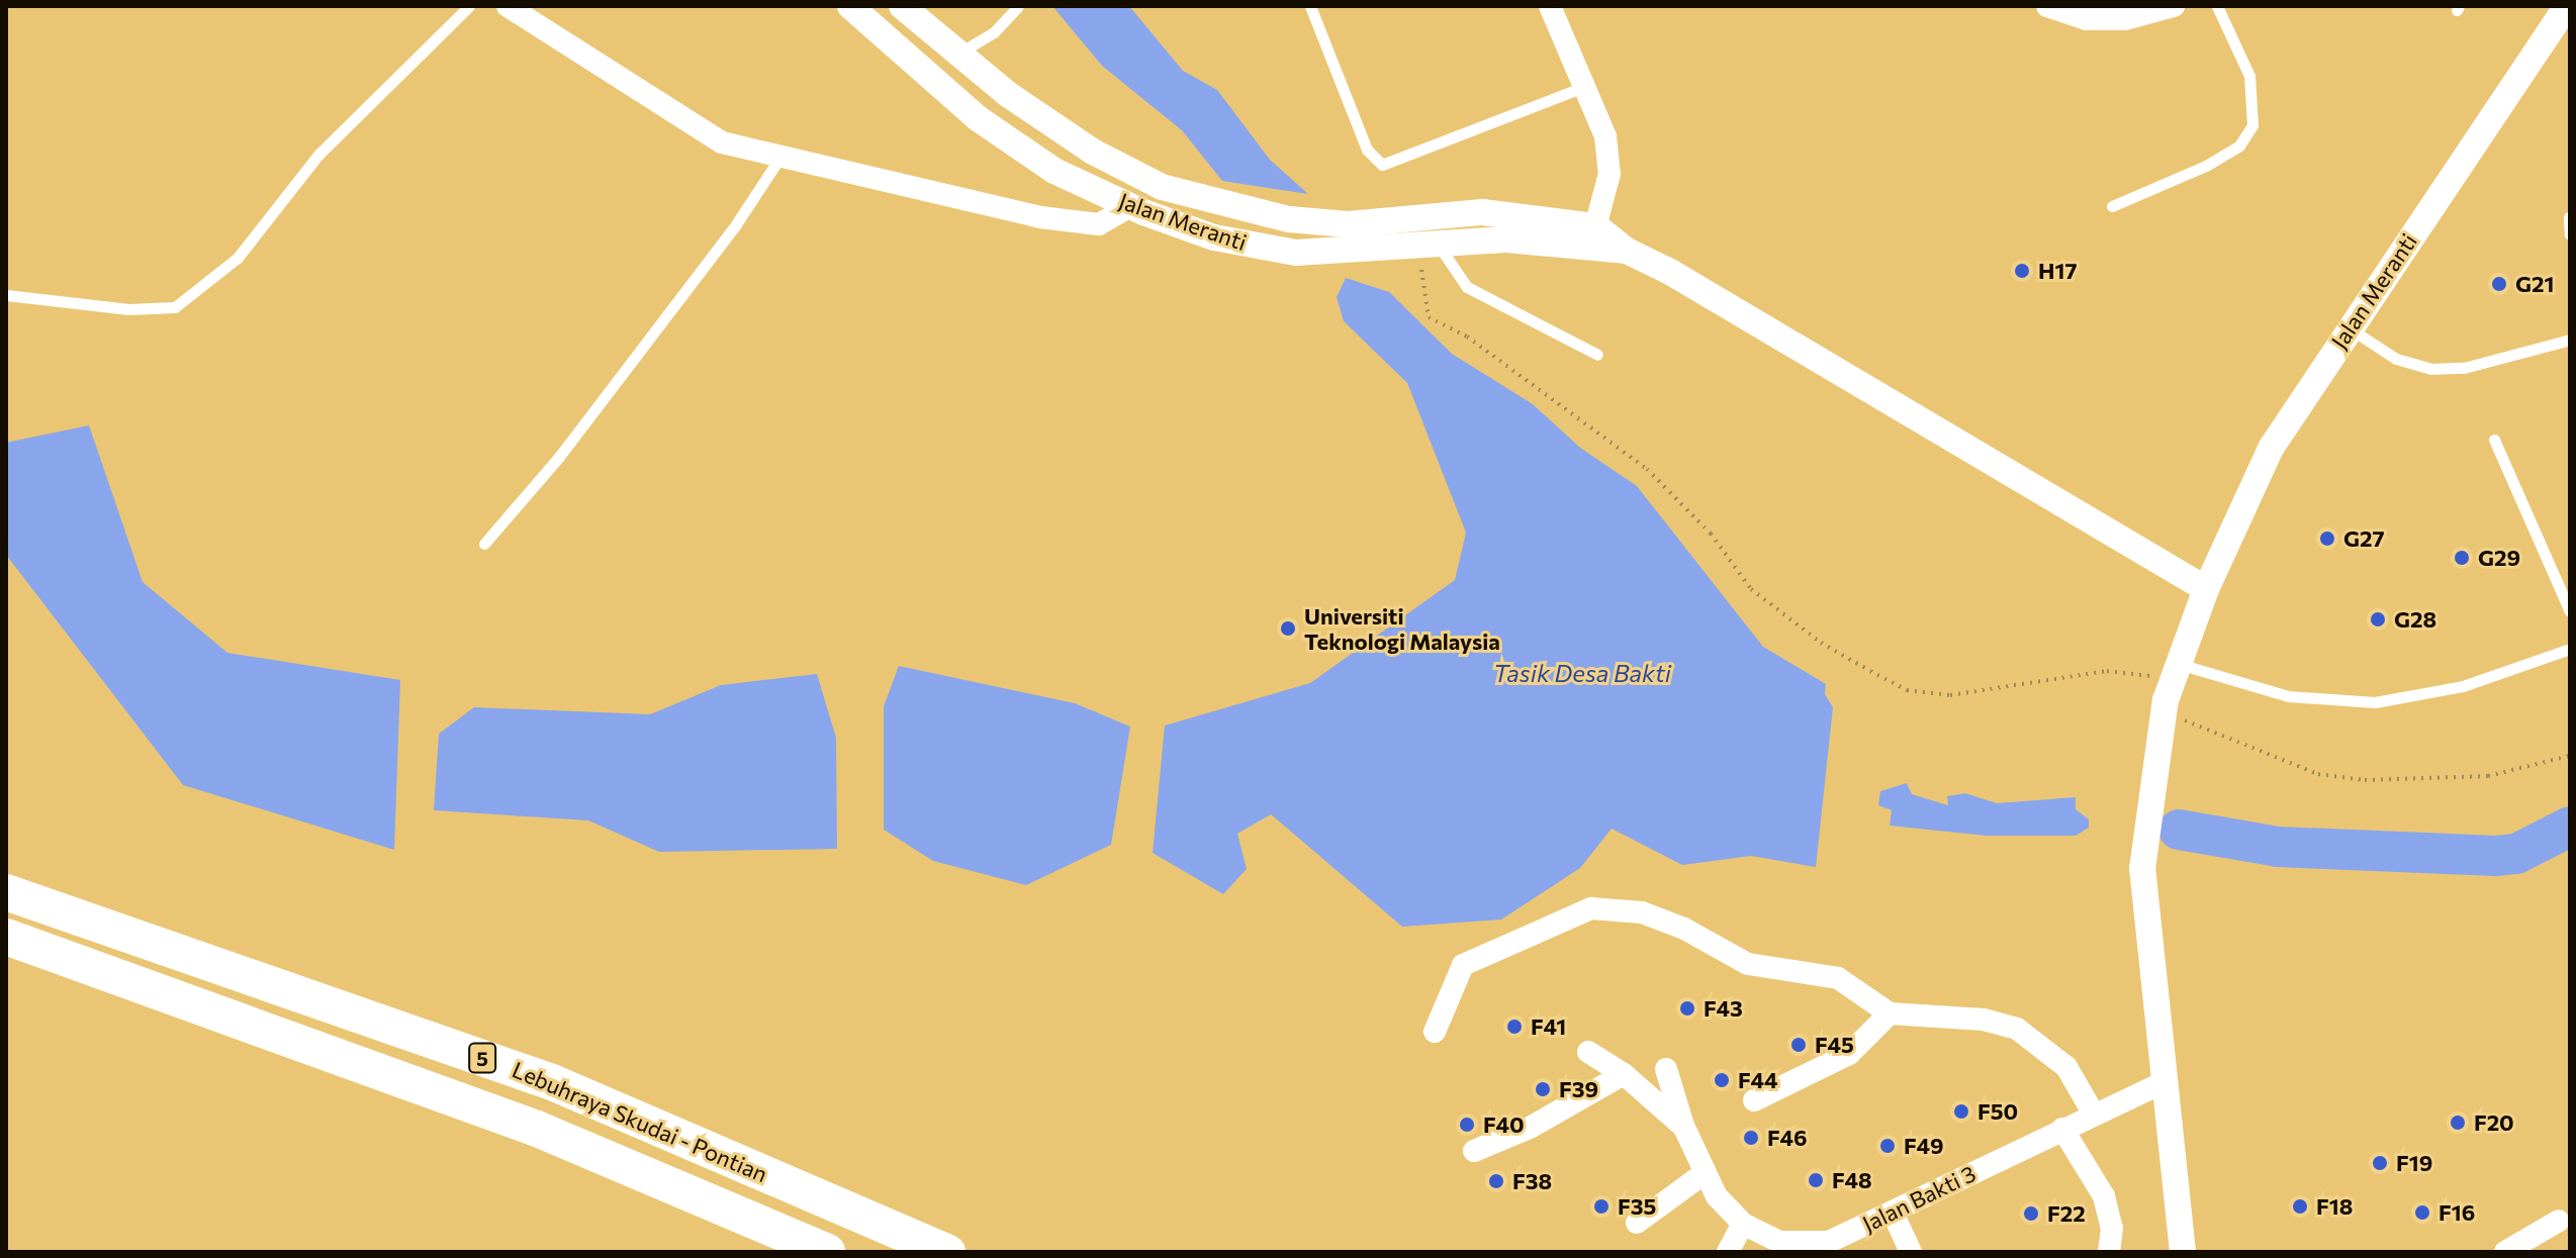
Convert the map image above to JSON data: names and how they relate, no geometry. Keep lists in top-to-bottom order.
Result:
{
  "streets": {
    "highway": ["5", "Lebuhraya Skudai - Pontian"],
    "street": ["Jalan Meranti", "Jalan Bakti 3"]
  },
  "crossings": [
    ["Jalan Meranti", "Jalan Bakti 3"]
  ],
  "water": ["Tasik Desa Bakti"],
  "places": [
    "H17",
    "G21",
    "G27",
    "G29",
    "G28",
    "Universiti Teknologi Malaysia",
    "F43",
    "F41",
    "F45",
    "F44",
    "F39",
    "F50",
    "F20",
    "F40",
    "F46",
    "F49",
    "F19",
    "F48",
    "F38",
    "F35",
    "F18",
    "F16",
    "F22"
  ]
}
